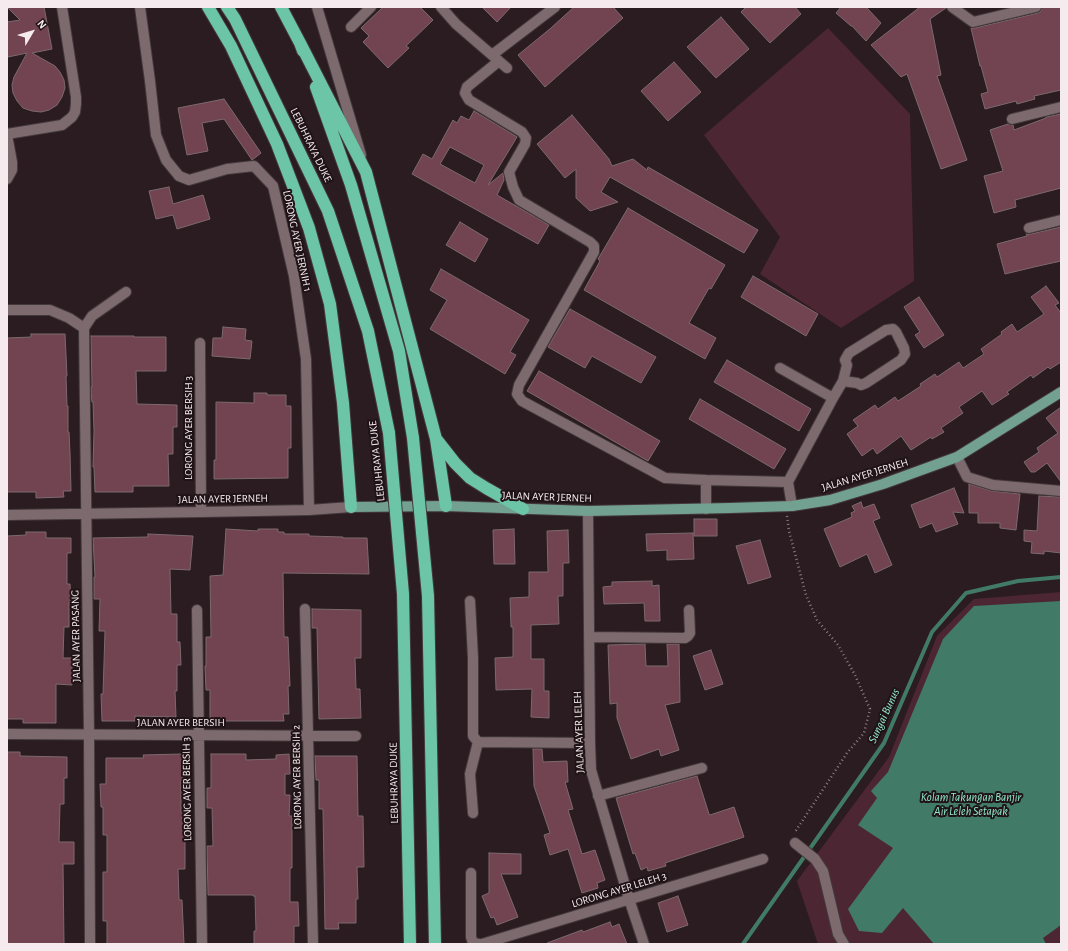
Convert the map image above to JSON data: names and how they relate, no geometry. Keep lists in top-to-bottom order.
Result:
{
  "streets": {
    "highway": ["LEBUHRAYA DUKE"],
    "main road": ["JALAN AYER JERNEH"],
    "street": [
      "LORONG AYER JERNIH 1",
      "LORONG AYER BERSIH 3",
      "JALAN AYER PASANG",
      "JALAN AYER BERSIH",
      "JALAN AYER LELEH",
      "LORONG AYER BERSIH 2",
      "LORONG AYER LELEH 3"
    ]
  },
  "crossings": [
    ["LORONG AYER JERNIH 1", "JALAN AYER JERNEH"],
    ["LORONG AYER BERSIH 3", "JALAN AYER JERNEH"],
    ["LORONG AYER BERSIH 3", "JALAN AYER BERSIH"],
    ["JALAN AYER JERNEH", "JALAN AYER PASANG"],
    ["JALAN AYER JERNEH", "JALAN AYER LELEH"],
    ["JALAN AYER PASANG", "JALAN AYER BERSIH"],
    ["JALAN AYER BERSIH", "LORONG AYER BERSIH 2"],
    ["JALAN AYER LELEH", "LORONG AYER LELEH 3"]
  ],
  "water": ["Sungai Bunus", "Kolam Takungan Banjir Air Leleh Setapak"],
  "north": "top right"
}
